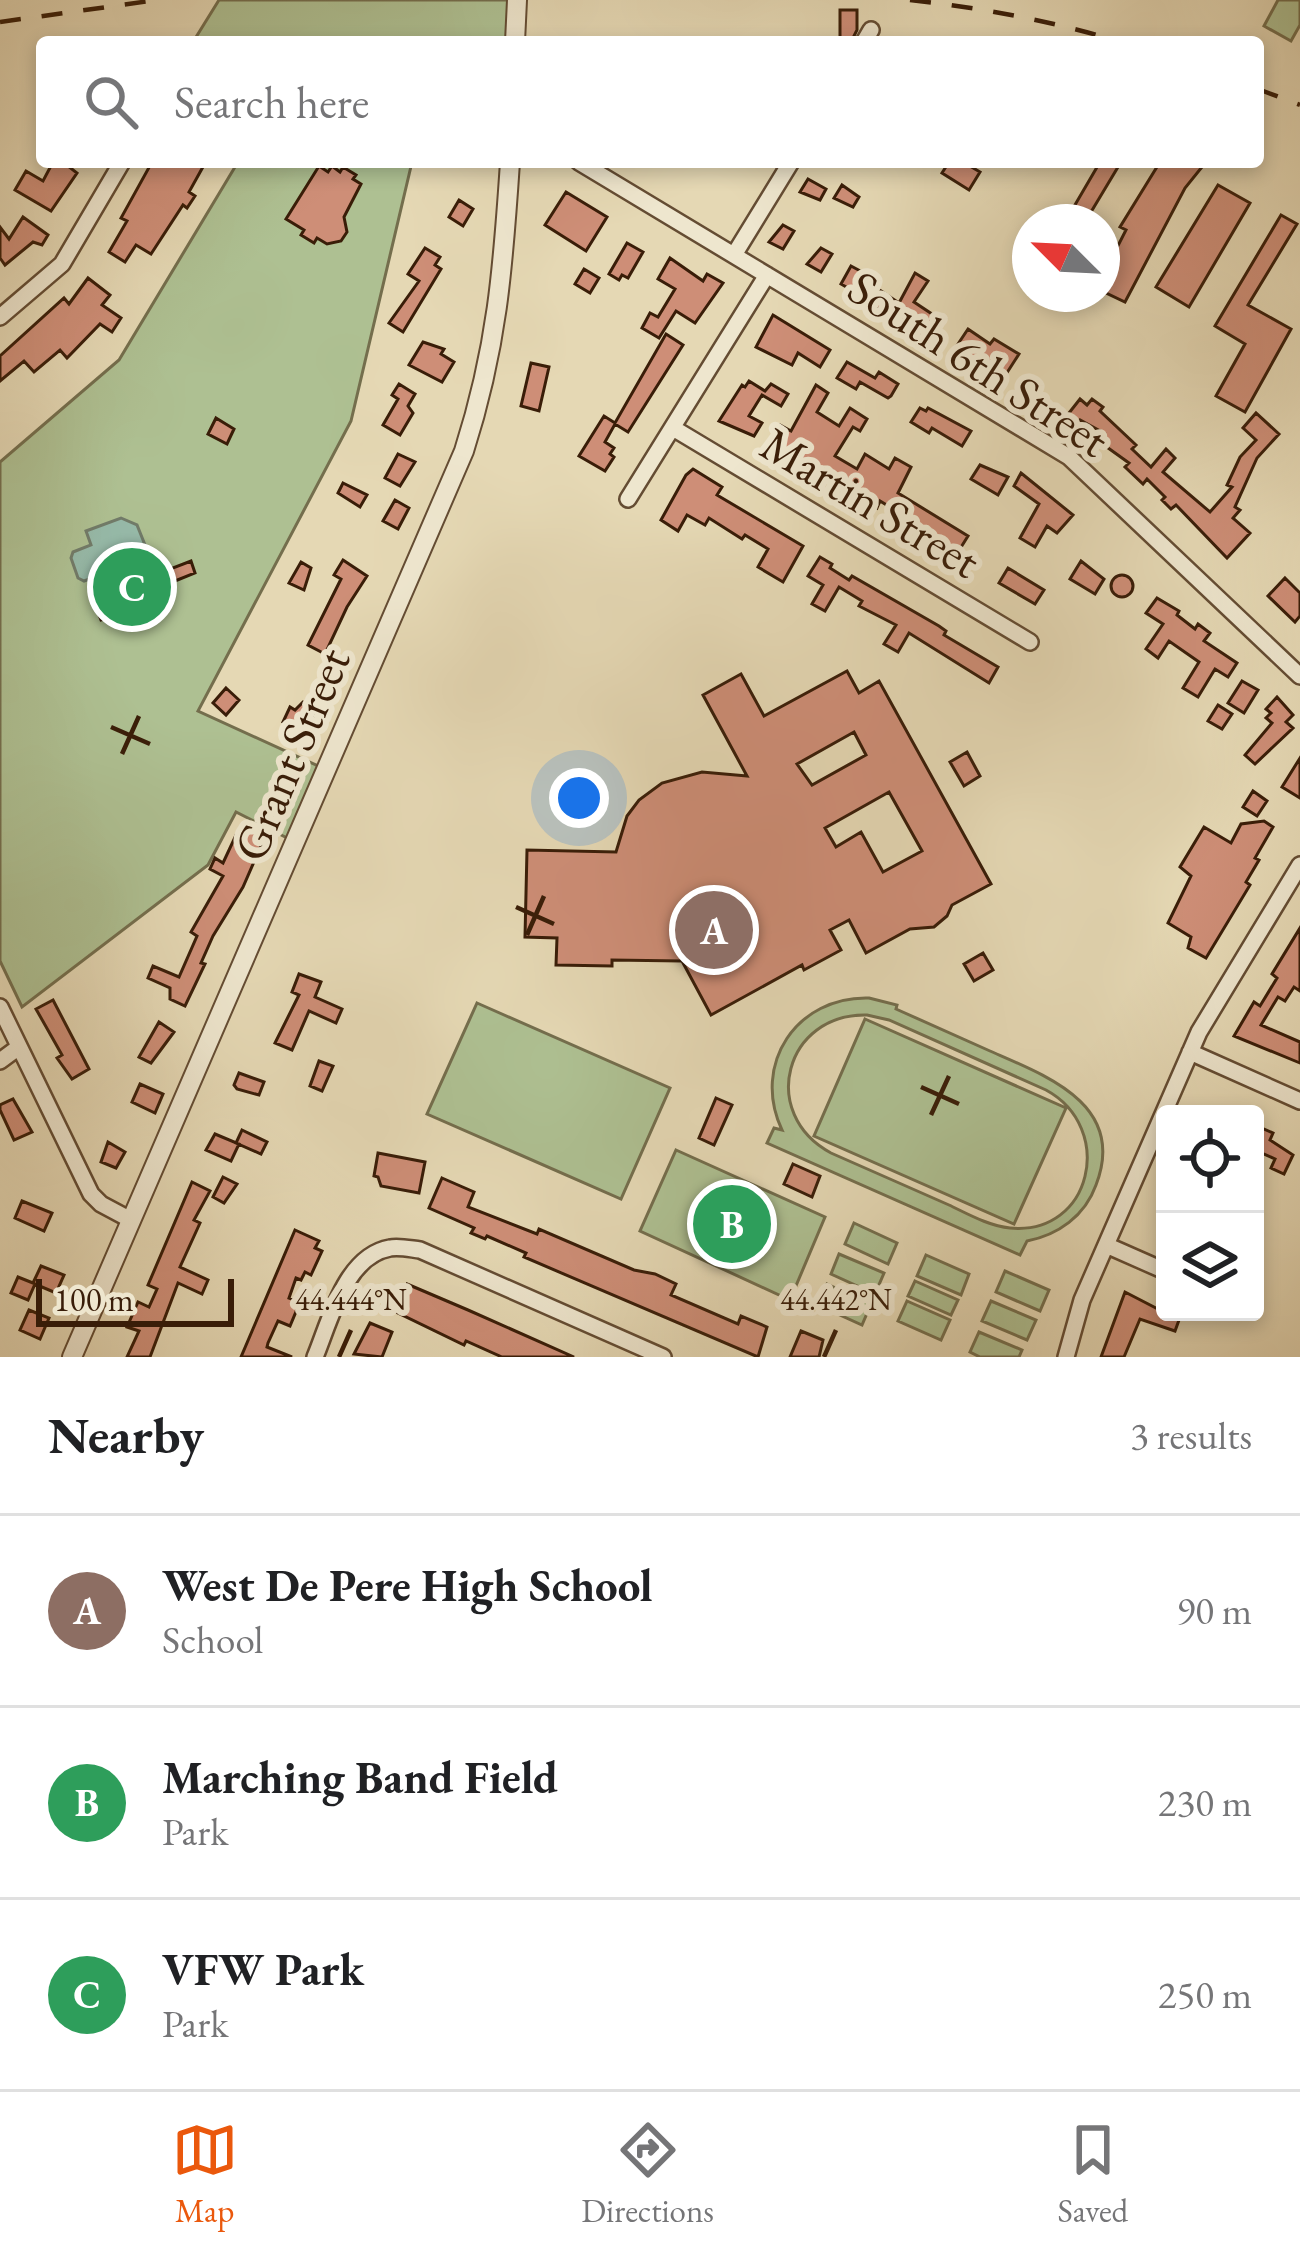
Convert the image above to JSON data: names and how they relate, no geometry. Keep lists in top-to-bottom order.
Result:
{
  "streets": {
    "street": ["South 6th Street", "Martin Street", "Grant Street"]
  },
  "scale_bar": "100 m",
  "north": "top left",
  "page": {
    "search": "Search here",
    "pins": ["C", "A", "B"],
    "scale": "100 m",
    "heading": ["Nearby", "3 results"],
    "list": [
      {
        "mark": "A",
        "name": "West De Pere High School",
        "note": "School",
        "value": "90 m"
      },
      {
        "mark": "B",
        "name": "Marching Band Field",
        "note": "Park",
        "value": "230 m"
      },
      {
        "mark": "C",
        "name": "VFW Park",
        "note": "Park",
        "value": "250 m"
      }
    ],
    "nav": ["Map", "Directions", "Saved"]
  },
  "coordinates": ["44.444°N", "44.442°N"]
}
